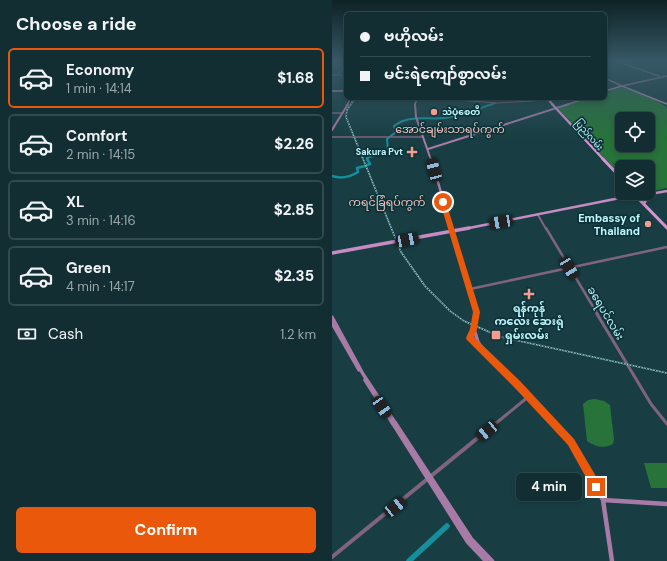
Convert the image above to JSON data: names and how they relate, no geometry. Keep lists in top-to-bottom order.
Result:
{
  "streets": {
    "highway": ["ပြည်လမ်း"],
    "street": ["ခရေပင်လမ်း"]
  },
  "districts": ["အောင်ချမ်းသာရပ်ကွက်", "ကရင်ခြံရပ်ကွက်"],
  "places": {
    "other": ["သဲပုံစေတီ", "Embassy of Thailand"],
    "health": ["Sakura Pvt", "ရန်ကုန် ကလေး ဆေးရုံ"],
    "transit": ["ရှမ်းလမ်း"]
  },
  "page": {
    "heading": "Choose a ride",
    "banner": ["ဗဟိုလမ်း", "မင်းရဲကျော်စွာလမ်း"],
    "list": [
      {
        "name": "Economy",
        "note": "1 min · 14:14",
        "value": "$1.68"
      },
      {
        "name": "Comfort",
        "note": "2 min · 14:15",
        "value": "$2.26"
      },
      {
        "name": "XL",
        "note": "3 min · 14:16",
        "value": "$2.85"
      },
      {
        "name": "Green",
        "note": "4 min · 14:17",
        "value": "$2.35"
      }
    ],
    "pay": ["Cash", "1.2 km"],
    "bubble": "4 min",
    "buttons": "Confirm"
  }
}
